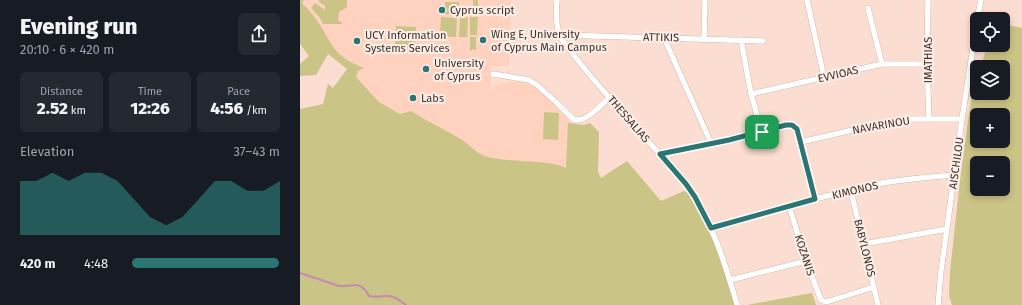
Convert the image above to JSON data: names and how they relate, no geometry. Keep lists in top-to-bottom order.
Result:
{
  "streets": {
    "street": [
      "ATTIKIS",
      "IMATHIAS",
      "EVVIOAS",
      "THESSALIAS",
      "NAVARINOU",
      "AISCHILOU",
      "KIMONOS",
      "BABYLONOS",
      "KOZANIS"
    ]
  },
  "crossings": [
    ["ATTIKIS", "THESSALIAS"],
    ["IMATHIAS", "EVVIOAS"],
    ["IMATHIAS", "NAVARINOU"],
    ["THESSALIAS", "KIMONOS"],
    ["NAVARINOU", "AISCHILOU"],
    ["AISCHILOU", "KIMONOS"],
    ["KIMONOS", "BABYLONOS"],
    ["KIMONOS", "KOZANIS"],
    ["BABYLONOS", "KOZANIS"]
  ],
  "places": [
    "Cyprus script",
    "Wing Ε, University of Cyprus Main Campus",
    "UCY Information Systems Services",
    "University of Cyprus",
    "Labs"
  ],
  "page": {
    "heading": ["Evening run", "20:10 · 6 × 420 m"],
    "map_buttons": ["+", "−"],
    "stats": [
      ["Distance", "2.52 km"],
      ["Time", "12:26"],
      ["Pace", "4:56 /km"]
    ],
    "chart": ["Elevation", "37–43 m"],
    "list": [
      {
        "name": "420 m",
        "note": "4:48"
      }
    ]
  }
}
